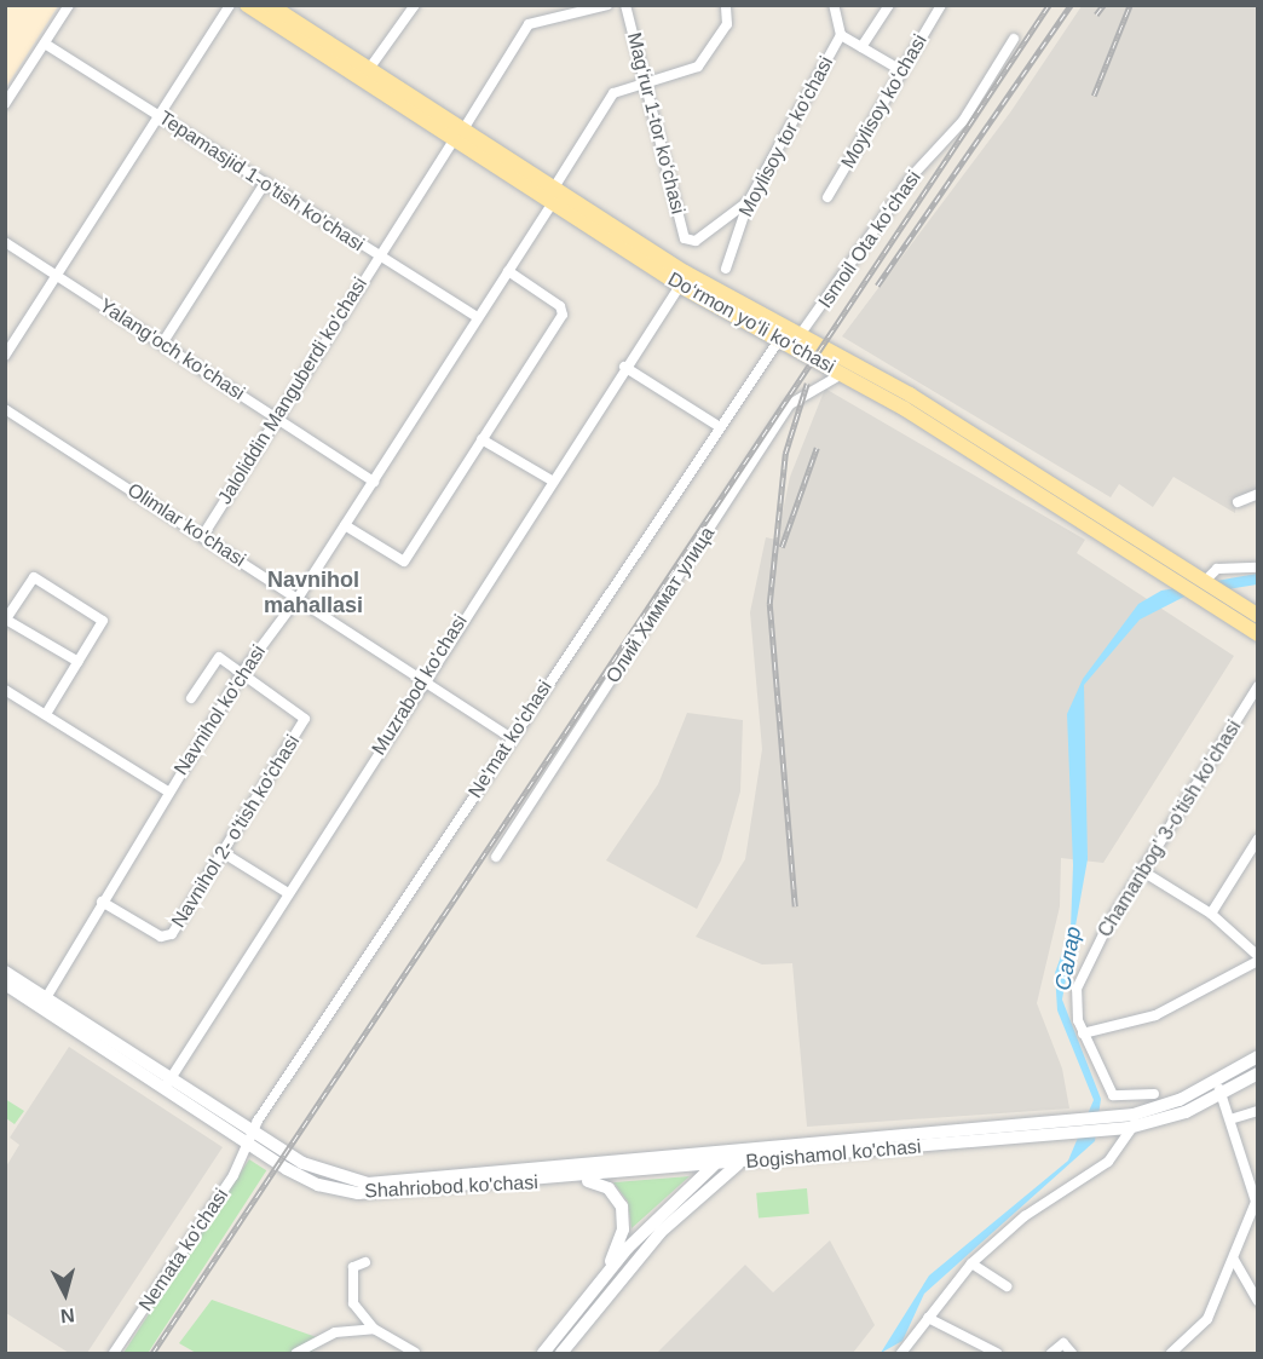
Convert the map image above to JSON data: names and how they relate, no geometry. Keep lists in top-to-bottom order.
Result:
{
  "streets": {
    "main road": ["Do‘rmon yo‘li ko‘chasi", "Bogishamol ko'chasi", "Shahriobod ko'chasi"],
    "street": [
      "Moylisoy koʻchasi",
      "Magʻrur 1-tor koʻchasi",
      "Moylisoy tor ko'chasi",
      "Tepamasjid 1-o'tish ko'chasi",
      "Ismoil Ota koʻchasi",
      "Yalang'och ko'chasi",
      "Jaloliddin Manguberdi ko'chasi",
      "Olimlar ko'chasi",
      "Олий Химмат улица",
      "Muzrabod ko'chasi",
      "Navnihol ko'chasi",
      "Ne'mat ko'chasi",
      "Chamanbog' 3-o'tish ko'chasi",
      "Navnihol 2- o'tish ko'chasi",
      "Nemata ko'chasi"
    ]
  },
  "crossings": [
    ["Magʻrur 1-tor koʻchasi", "Moylisoy tor ko'chasi"],
    ["Magʻrur 1-tor koʻchasi", "Navnihol ko'chasi"],
    ["Tepamasjid 1-o'tish ko'chasi", "Jaloliddin Manguberdi ko'chasi"],
    ["Tepamasjid 1-o'tish ko'chasi", "Navnihol ko'chasi"],
    ["Ismoil Ota koʻchasi", "Do‘rmon yo‘li ko‘chasi"],
    ["Do‘rmon yo‘li ko‘chasi", "Jaloliddin Manguberdi ko'chasi"],
    ["Do‘rmon yo‘li ko‘chasi", "Олий Химмат улица"],
    ["Do‘rmon yo‘li ko‘chasi", "Muzrabod ko'chasi"],
    ["Do‘rmon yo‘li ko‘chasi", "Navnihol ko'chasi"],
    ["Do‘rmon yo‘li ko‘chasi", "Ne'mat ko'chasi"],
    ["Yalang'och ko'chasi", "Jaloliddin Manguberdi ko'chasi"],
    ["Yalang'och ko'chasi", "Navnihol ko'chasi"],
    ["Jaloliddin Manguberdi ko'chasi", "Olimlar ko'chasi"],
    ["Olimlar ko'chasi", "Muzrabod ko'chasi"],
    ["Olimlar ko'chasi", "Navnihol ko'chasi"],
    ["Olimlar ko'chasi", "Ne'mat ko'chasi"],
    ["Muzrabod ko'chasi", "Shahriobod ko'chasi"],
    ["Navnihol ko'chasi", "Navnihol 2- o'tish ko'chasi"],
    ["Navnihol ko'chasi", "Shahriobod ko'chasi"],
    ["Ne'mat ko'chasi", "Shahriobod ko'chasi"],
    ["Ne'mat ko'chasi", "Nemata ko'chasi"],
    ["Bogishamol ko'chasi", "Shahriobod ko'chasi"],
    ["Shahriobod ko'chasi", "Nemata ko'chasi"]
  ],
  "districts": ["Navnihol mahallasi"],
  "water": ["Салар"],
  "north": "bottom"
}
